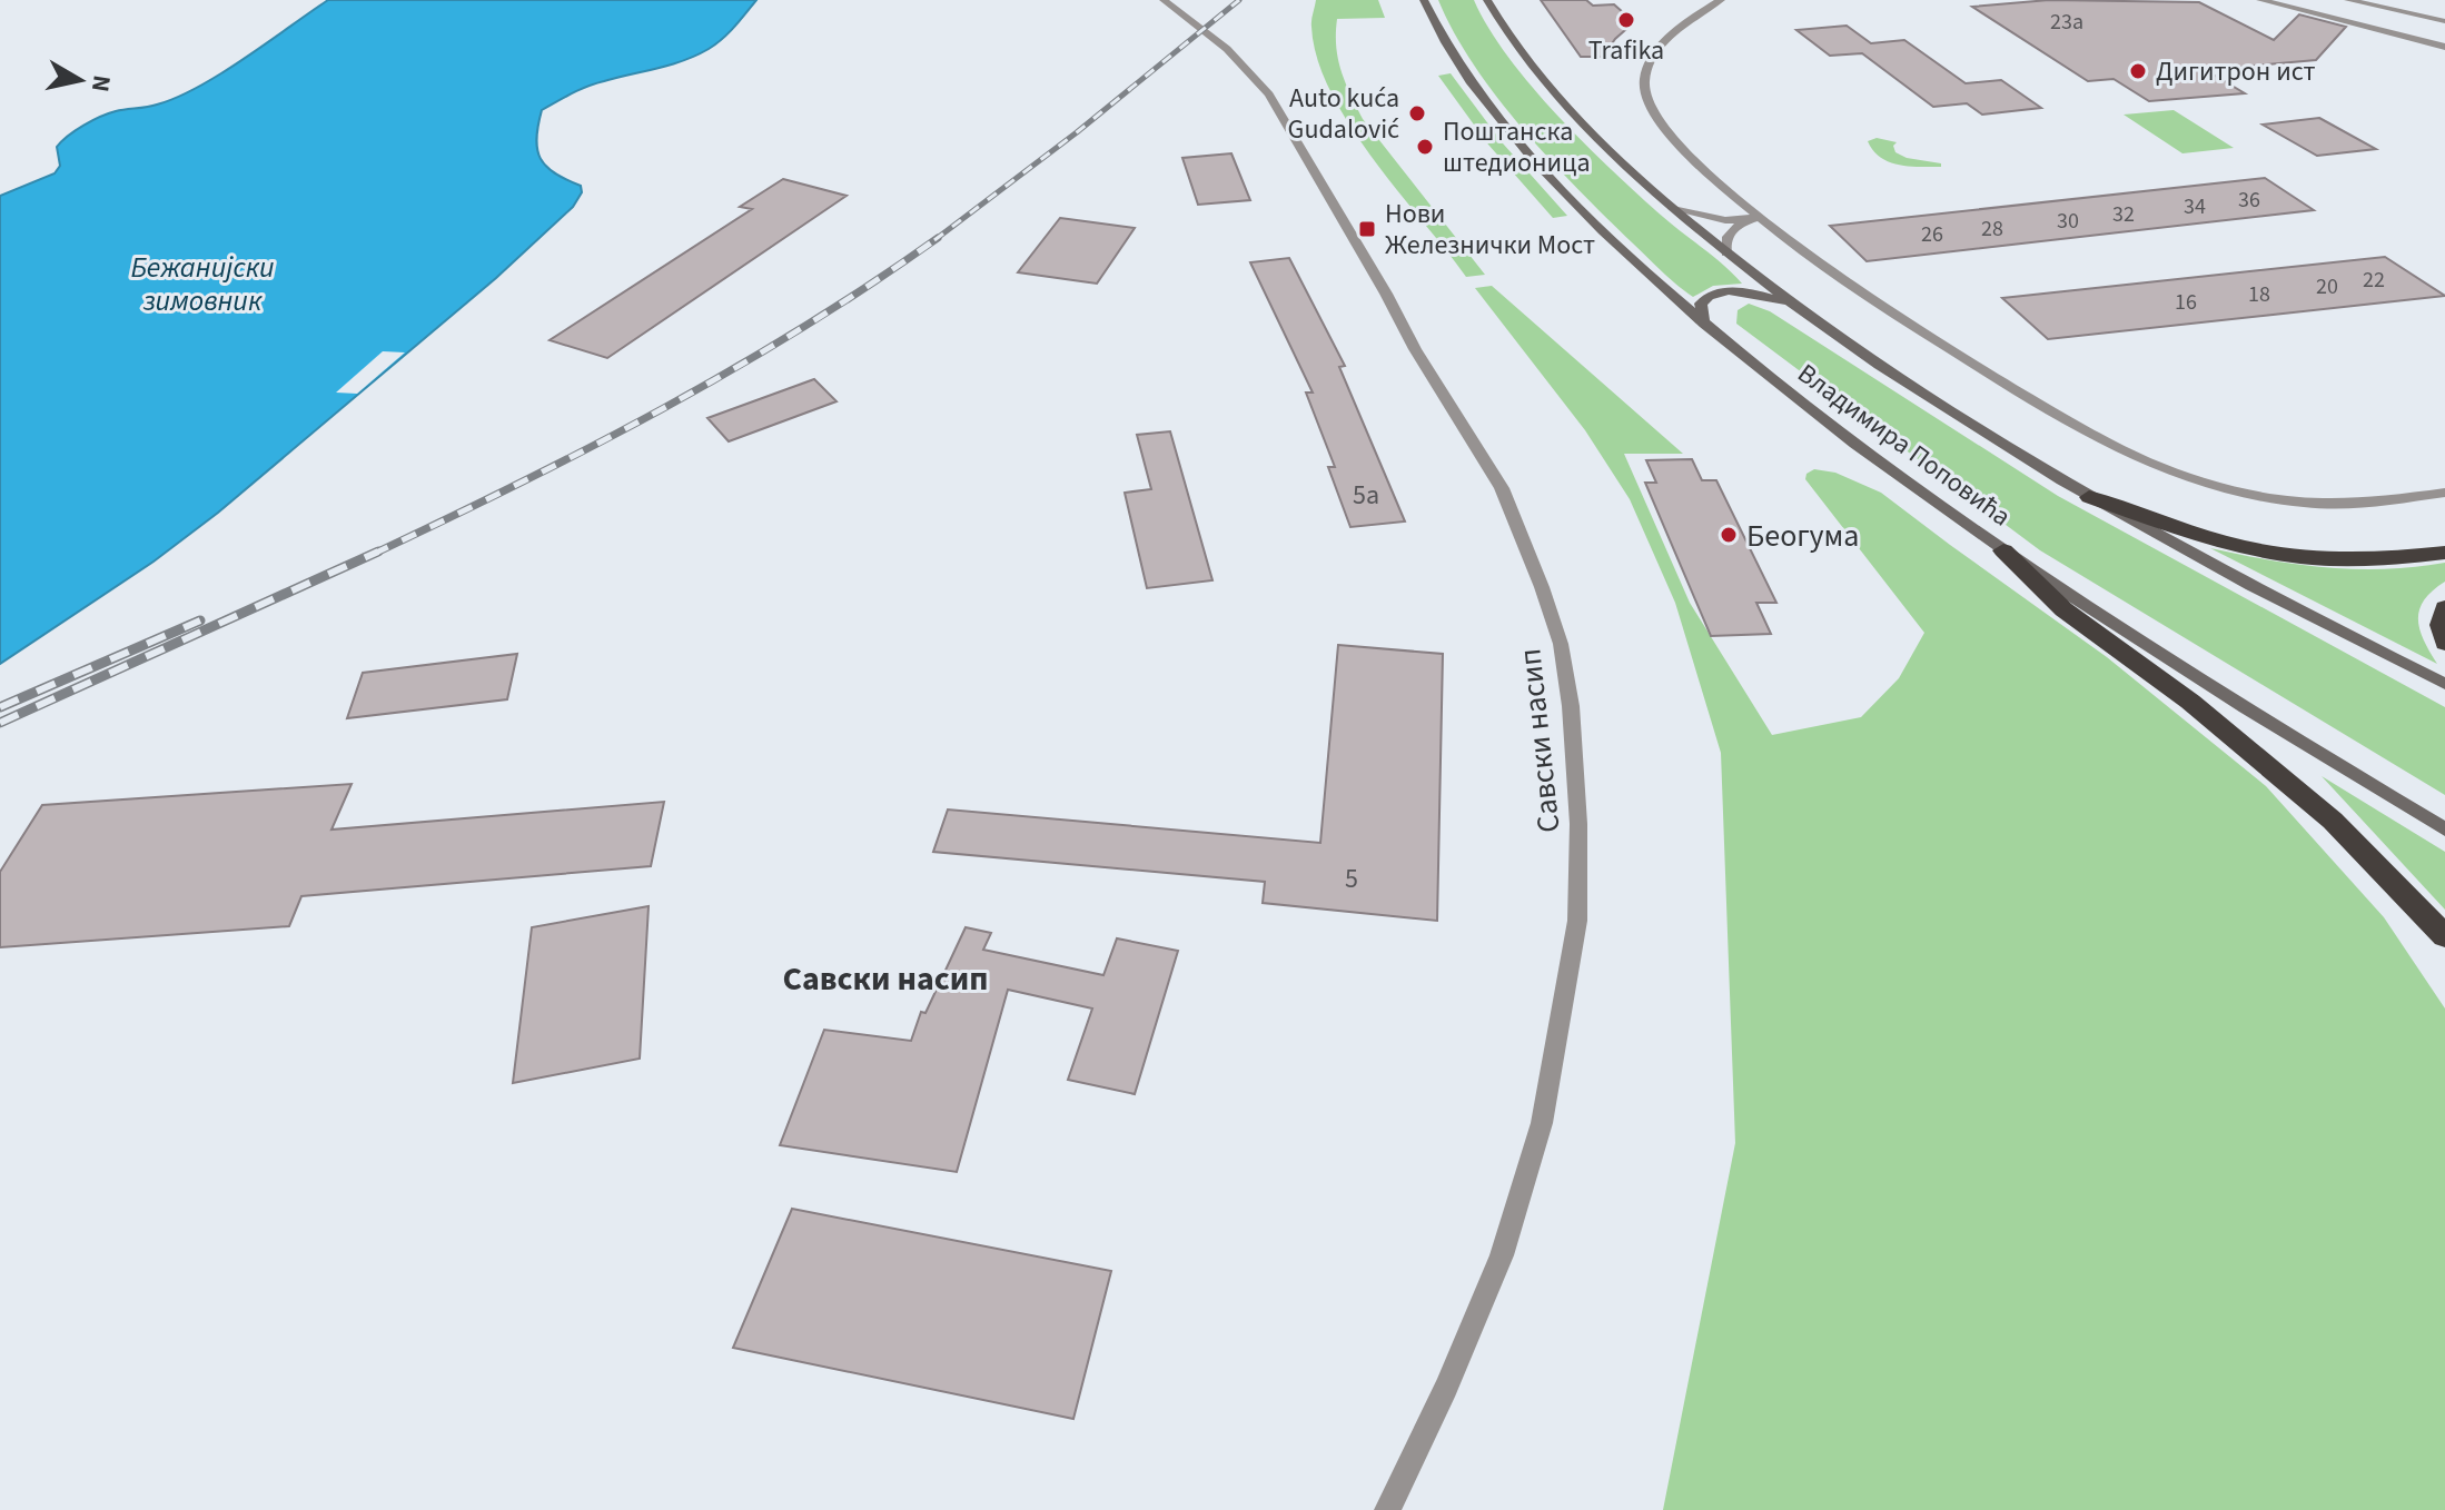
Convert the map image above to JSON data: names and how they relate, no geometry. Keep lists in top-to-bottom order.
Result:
{
  "streets": {
    "main road": ["Владимира Поповића"],
    "street": ["Савски насип"]
  },
  "districts": ["Савски насип"],
  "water": ["Бежанијски зимовник"],
  "places": {
    "other": [
      "Trafika",
      "Дигитрон ист",
      "Auto kuća Gudalović",
      "Поштанска штедионица",
      "Беогума"
    ],
    "transit": ["Нови Железнички Мост"]
  },
  "house_numbers": [
    "23a",
    "36",
    "34",
    "32",
    "30",
    "28",
    "26",
    "22",
    "20",
    "18",
    "16",
    "5a",
    "5"
  ],
  "north": "right"
}
